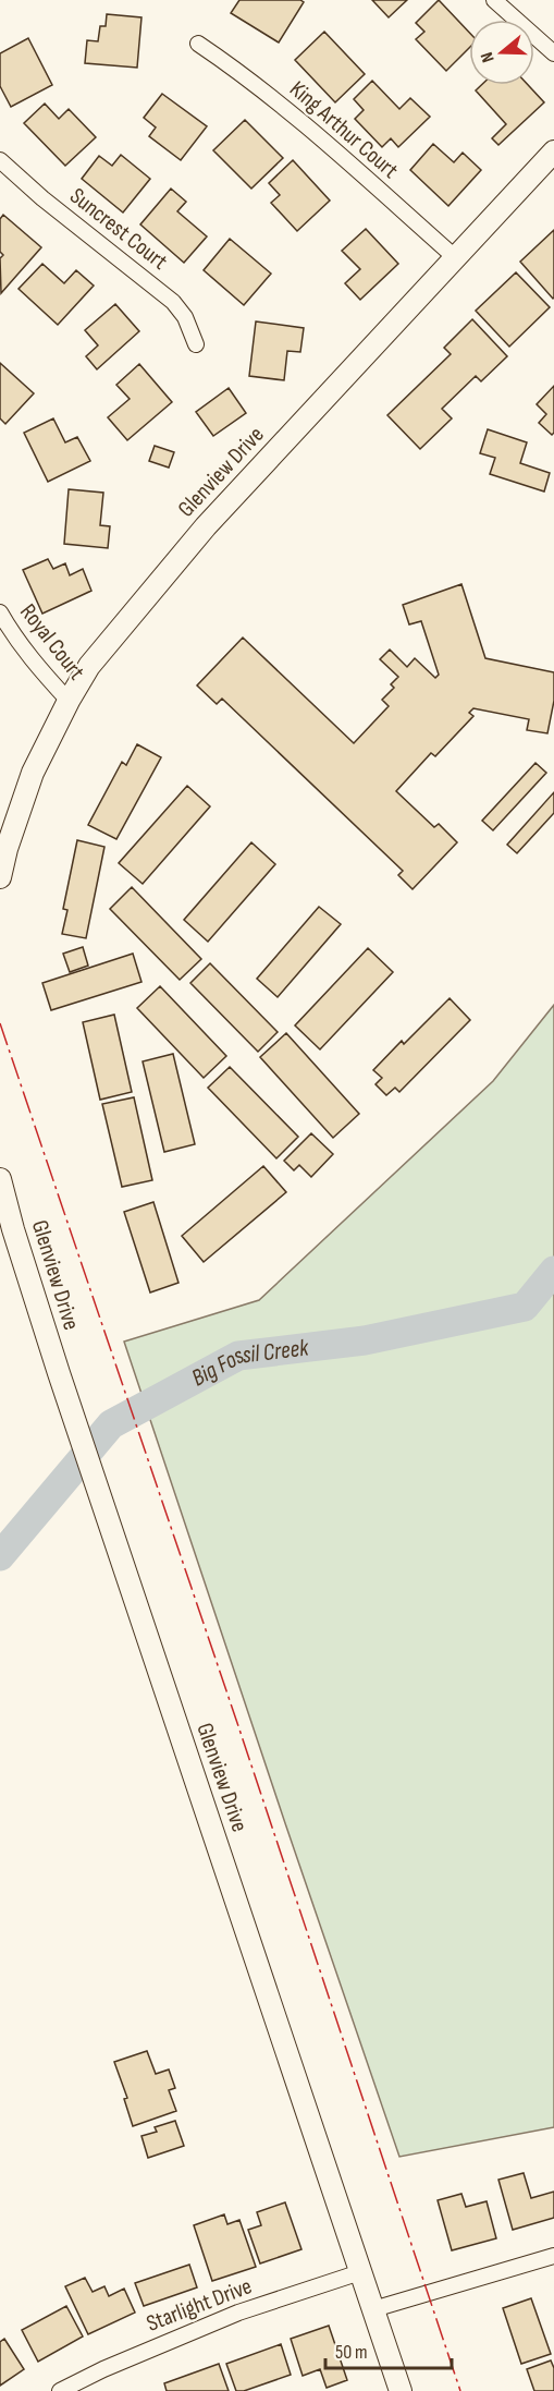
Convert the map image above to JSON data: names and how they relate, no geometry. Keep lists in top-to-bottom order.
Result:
{
  "streets": {
    "main road": ["Glenview Drive"],
    "street": [
      "King Arthur Court",
      "Suncrest Court",
      "Royal Court",
      "Starlight Drive"
    ]
  },
  "crossings": [
    ["King Arthur Court", "Glenview Drive"],
    ["Glenview Drive", "Royal Court"],
    ["Glenview Drive", "Starlight Drive"]
  ],
  "water": ["Big Fossil Creek"],
  "scale_bar": "50 m",
  "north": "left"
}
